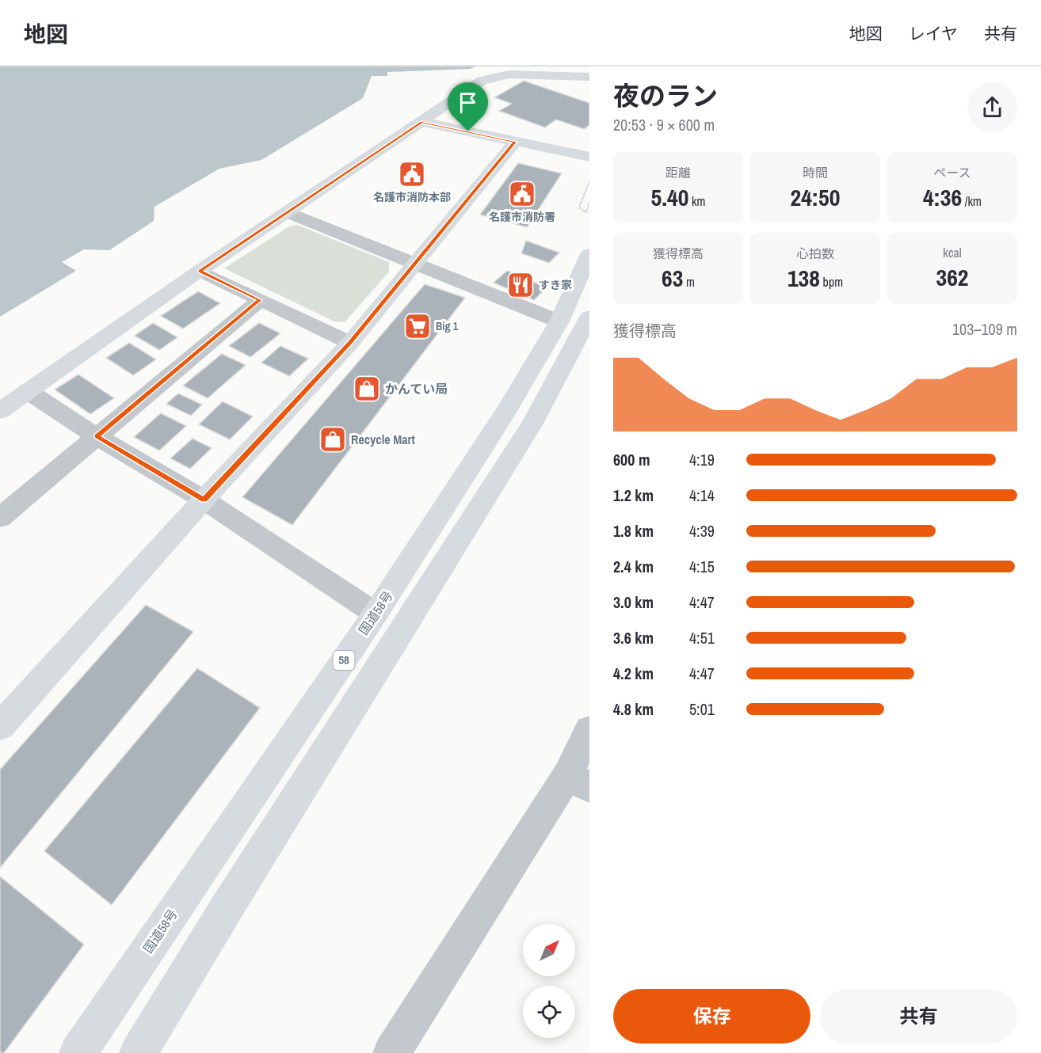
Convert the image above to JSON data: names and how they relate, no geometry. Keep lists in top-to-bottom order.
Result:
{
  "streets": {
    "main road": ["国道58号", "58"]
  },
  "places": {
    "public building": ["名護市消防本部", "名護市消防署"],
    "restaurant": ["すき家"],
    "supermarket": ["Big 1"],
    "shop": ["かんてい局", "Recycle Mart"]
  },
  "north": "top right",
  "page": {
    "header": "地図",
    "nav": ["地図", "レイヤ", "共有"],
    "heading": ["夜のラン", "20:53 · 9 × 600 m"],
    "stats": [
      ["距離", "5.40 km"],
      ["時間", "24:50"],
      ["ペース", "4:36 /km"],
      ["獲得標高", "63 m"],
      ["心拍数", "138 bpm"],
      ["kcal", "362"]
    ],
    "chart": ["獲得標高", "103–109 m"],
    "list": [
      {
        "name": "600 m",
        "note": "4:19"
      },
      {
        "name": "1.2 km",
        "note": "4:14"
      },
      {
        "name": "1.8 km",
        "note": "4:39"
      },
      {
        "name": "2.4 km",
        "note": "4:15"
      },
      {
        "name": "3.0 km",
        "note": "4:47"
      },
      {
        "name": "3.6 km",
        "note": "4:51"
      },
      {
        "name": "4.2 km",
        "note": "4:47"
      },
      {
        "name": "4.8 km",
        "note": "5:01"
      }
    ],
    "buttons": ["保存", "共有"]
  }
}
